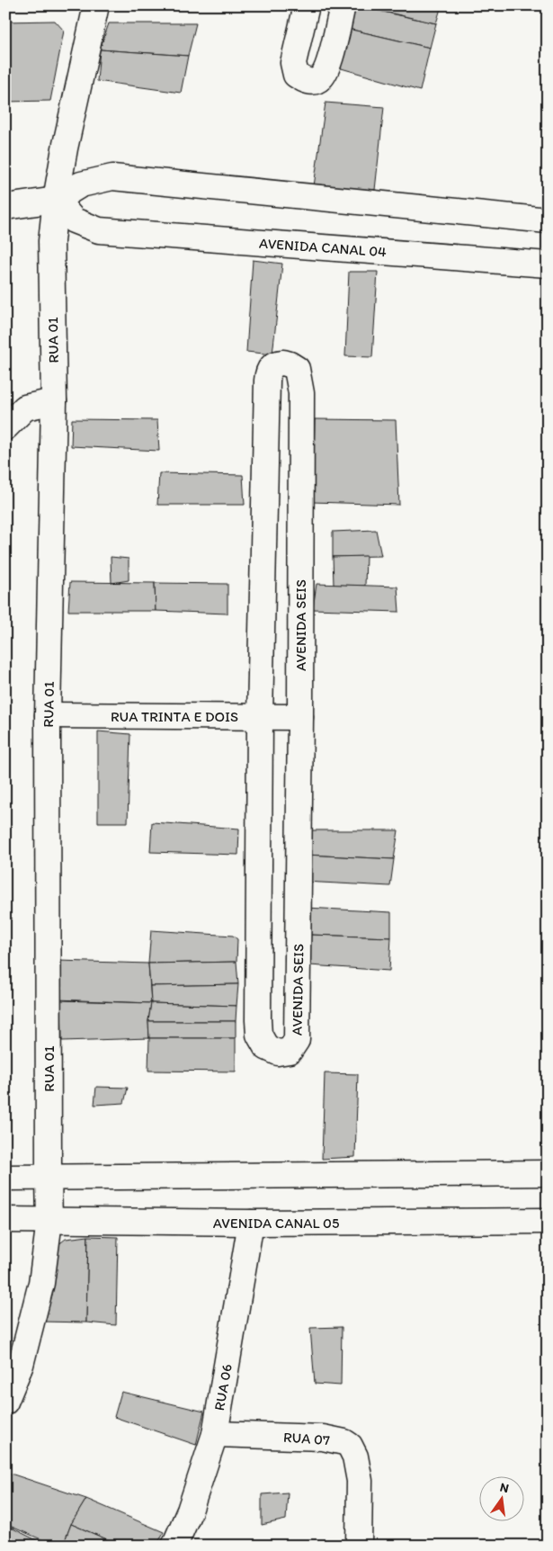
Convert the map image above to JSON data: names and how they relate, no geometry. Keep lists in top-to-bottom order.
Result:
{
  "streets": {
    "street": [
      "AVENIDA CANAL 04",
      "RUA 01",
      "AVENIDA SEIS",
      "RUA TRINTA E DOIS",
      "AVENIDA CANAL 05",
      "RUA 06",
      "RUA 07"
    ]
  },
  "crossings": [
    ["AVENIDA CANAL 04", "RUA 01"],
    ["RUA 01", "RUA TRINTA E DOIS"],
    ["RUA 01", "AVENIDA CANAL 05"],
    ["AVENIDA SEIS", "RUA TRINTA E DOIS"],
    ["AVENIDA CANAL 05", "RUA 06"],
    ["RUA 06", "RUA 07"]
  ],
  "north": "top"
}
